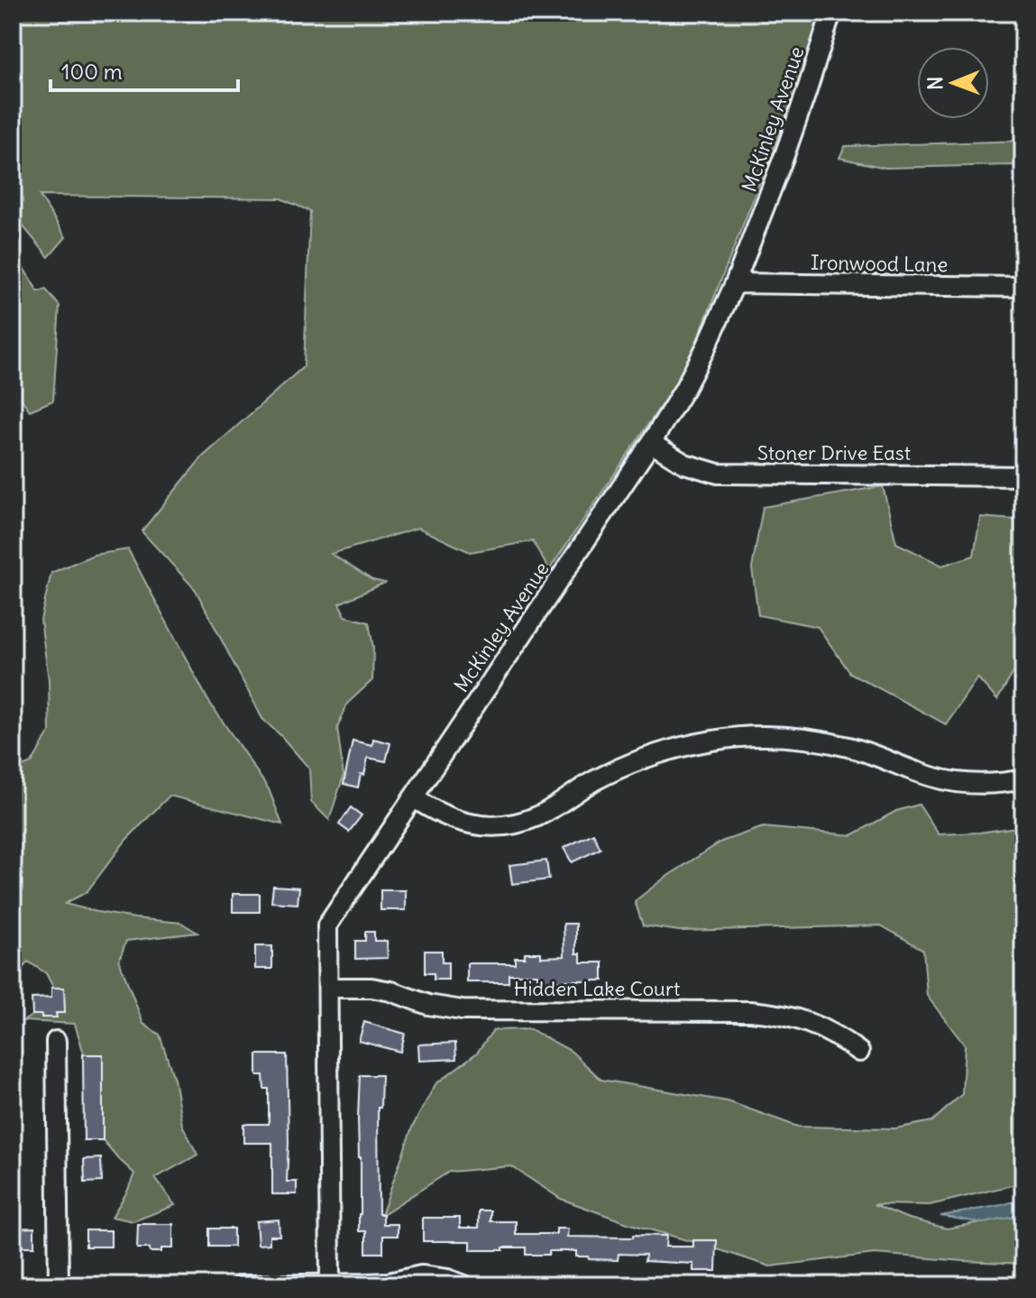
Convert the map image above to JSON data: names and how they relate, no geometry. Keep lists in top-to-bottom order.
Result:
{
  "streets": {
    "street": [
      "McKinley Avenue",
      "Ironwood Lane",
      "Stoner Drive East",
      "Hidden Lake Court"
    ]
  },
  "crossings": [
    ["McKinley Avenue", "Ironwood Lane"],
    ["McKinley Avenue", "Stoner Drive East"],
    ["McKinley Avenue", "Hidden Lake Court"]
  ],
  "scale_bar": "100 m",
  "north": "left"
}
